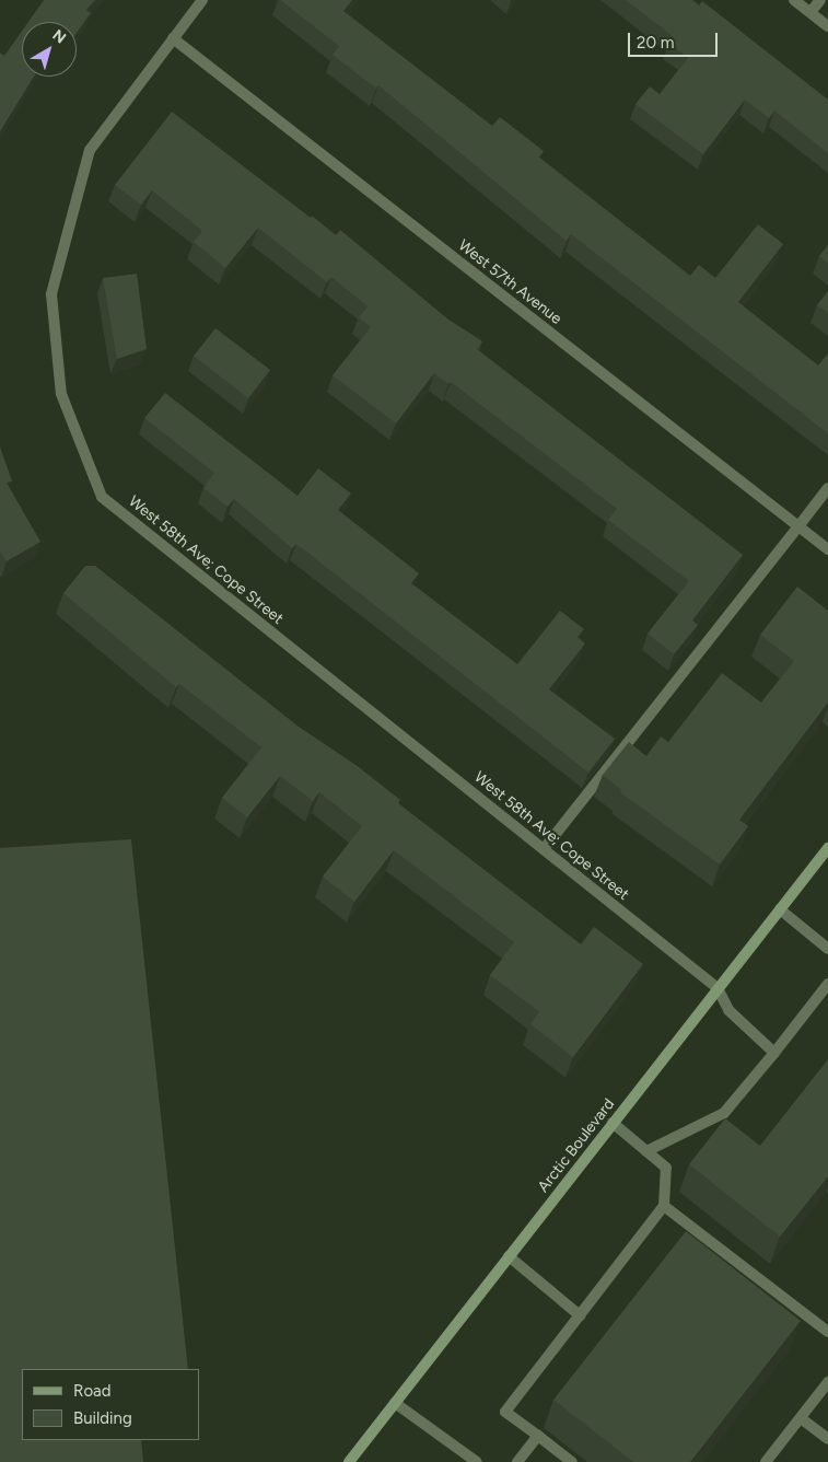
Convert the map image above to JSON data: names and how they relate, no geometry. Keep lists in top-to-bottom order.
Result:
{
  "streets": {
    "main road": ["Arctic Boulevard"],
    "street": ["West 57th Avenue", "West 58th Ave; Cope Street"]
  },
  "crossings": [
    ["West 57th Avenue", "West 58th Ave; Cope Street"],
    ["West 58th Ave; Cope Street", "Arctic Boulevard"]
  ],
  "legend": ["Road", "Building"],
  "scale_bar": "20 m",
  "north": "top right"
}
